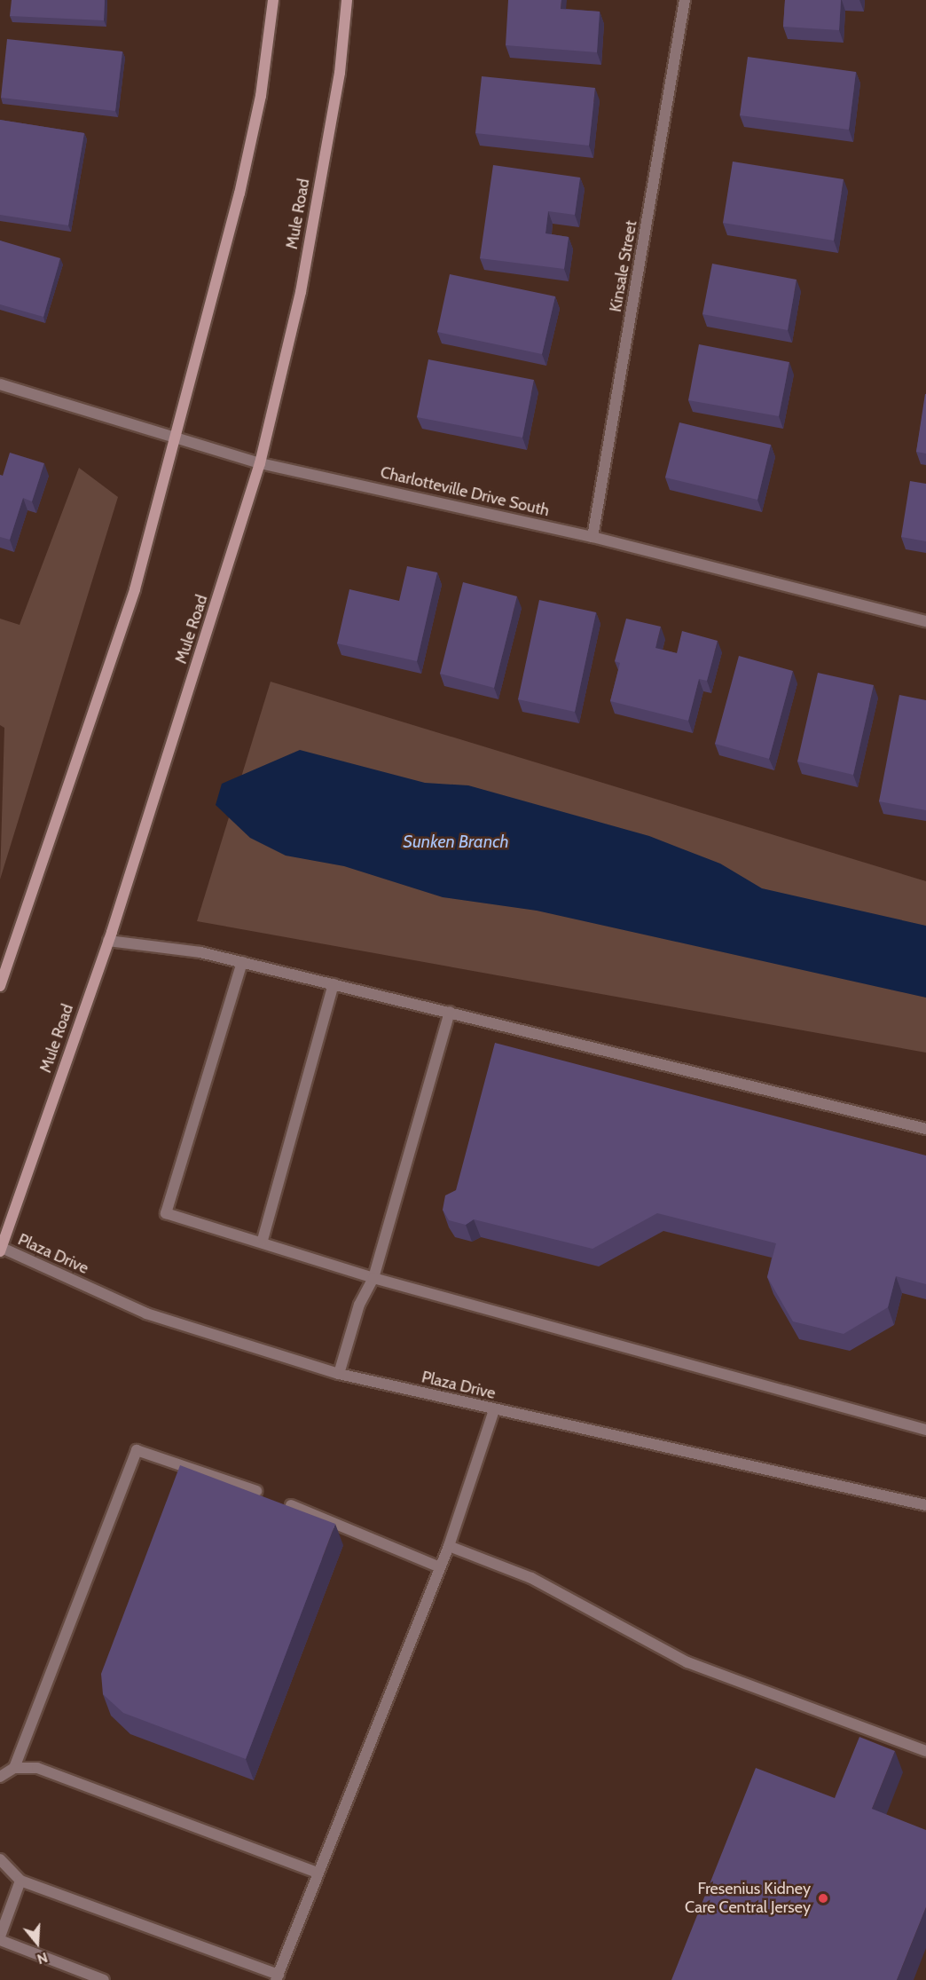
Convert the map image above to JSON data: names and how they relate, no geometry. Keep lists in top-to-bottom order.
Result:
{
  "streets": {
    "main road": ["Mule Road"],
    "street": ["Kinsale Street", "Charlotteville Drive South", "Plaza Drive"]
  },
  "crossings": [
    ["Mule Road", "Charlotteville Drive South"],
    ["Mule Road", "Plaza Drive"],
    ["Kinsale Street", "Charlotteville Drive South"]
  ],
  "water": ["Sunken Branch"],
  "places": ["Fresenius Kidney Care Central Jersey"],
  "north": "bottom"
}
